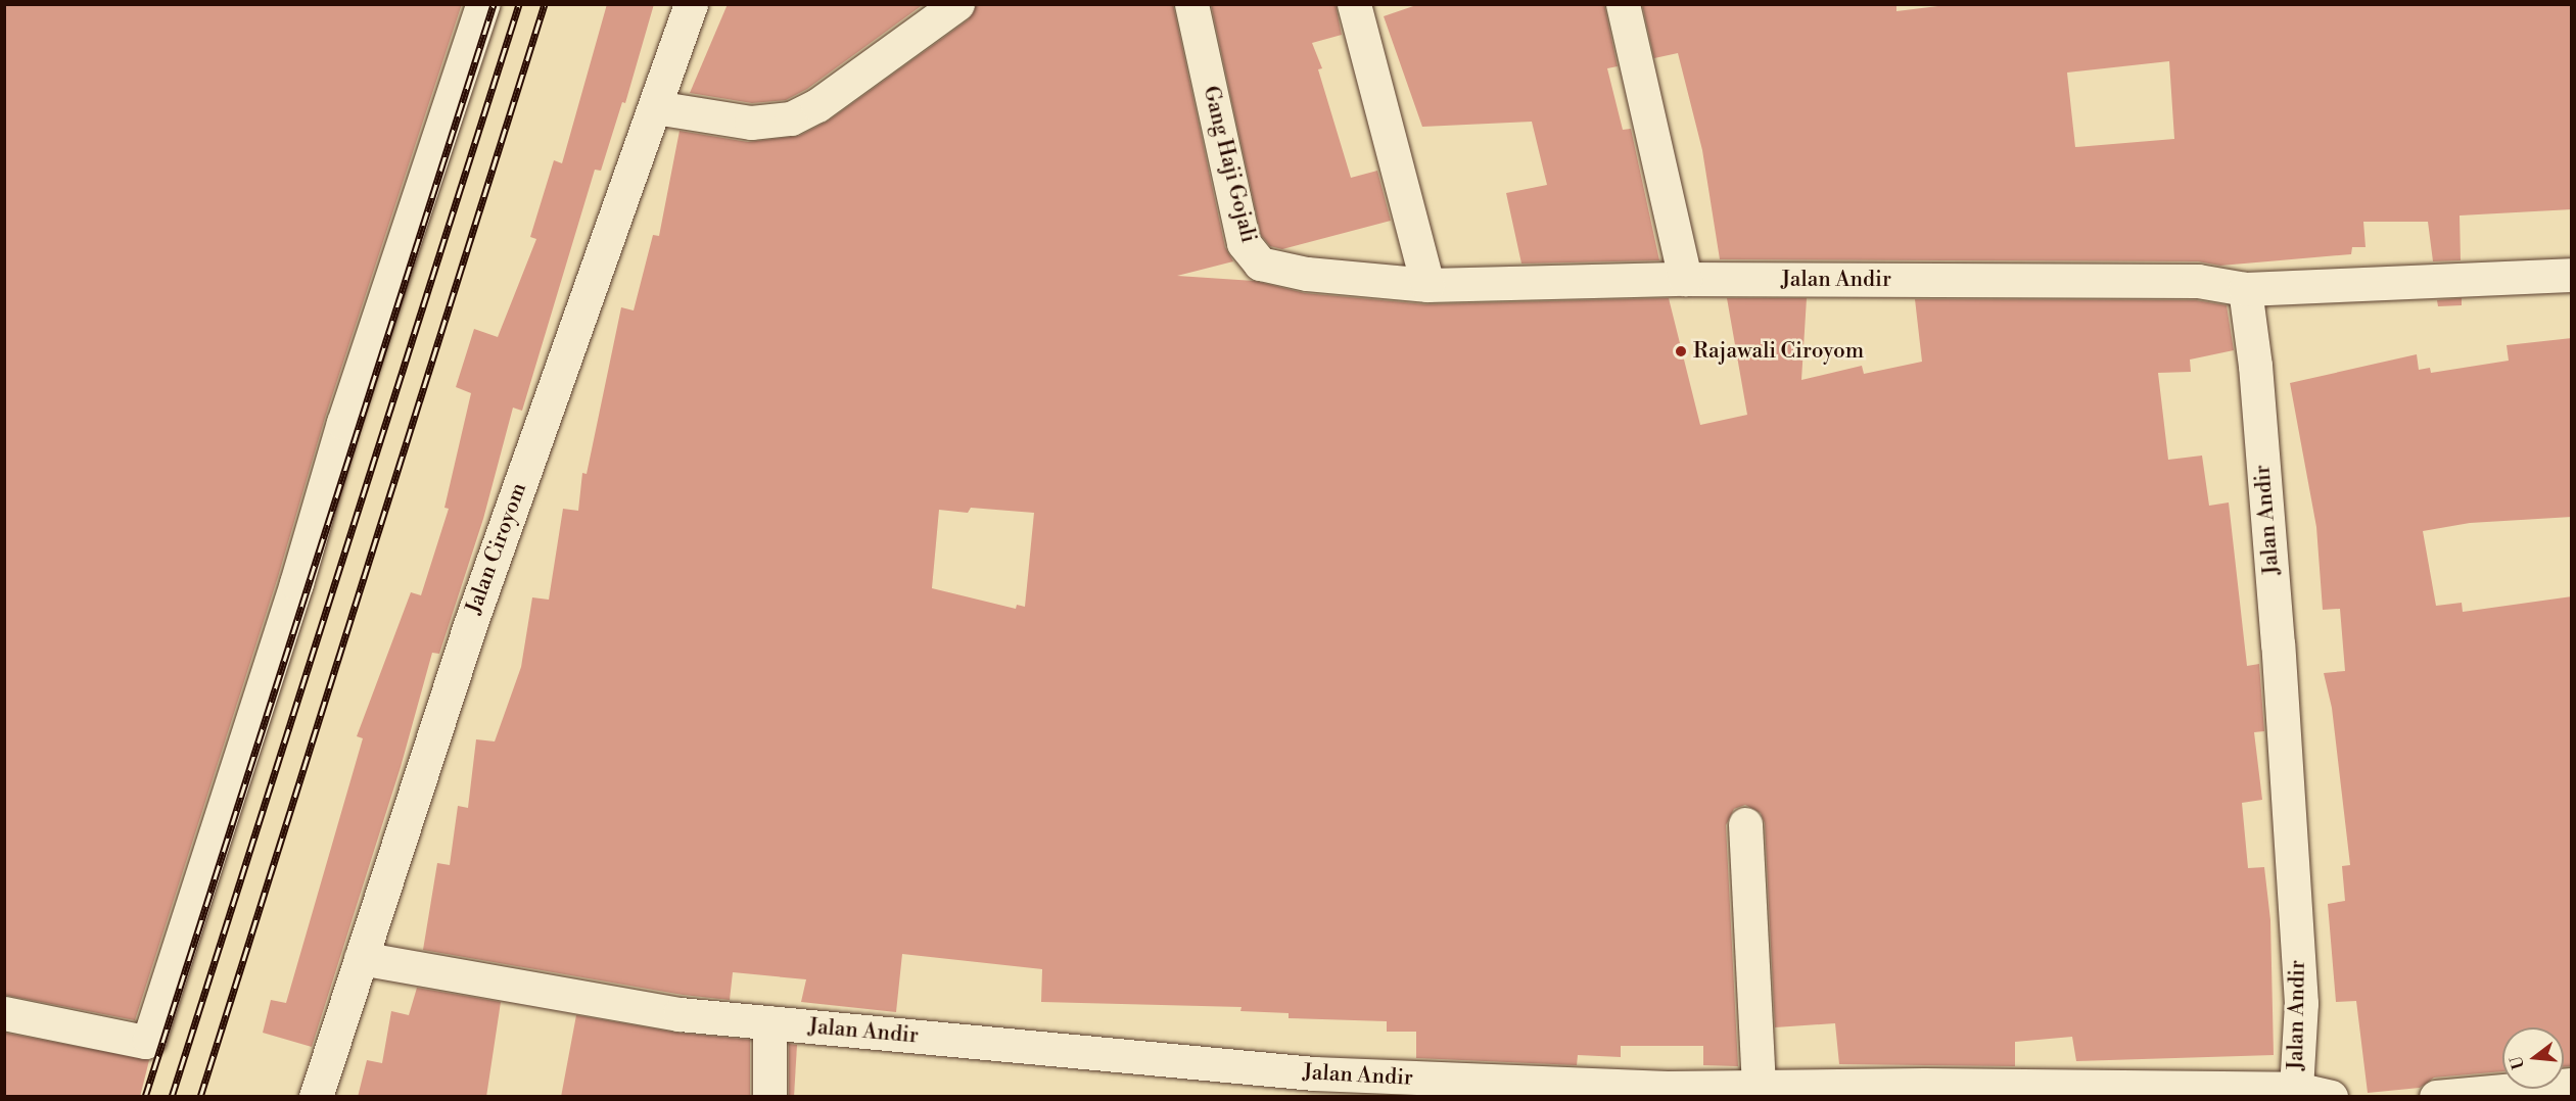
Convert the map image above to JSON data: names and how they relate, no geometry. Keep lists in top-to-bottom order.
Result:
{
  "streets": {
    "street": ["Gang Haji Gojali", "Jalan Andir", "Jalan Ciroyom"]
  },
  "crossings": [
    ["Gang Haji Gojali", "Jalan Andir"],
    ["Jalan Andir", "Jalan Ciroyom"]
  ],
  "places": ["Rajawali Ciroyom"],
  "north": "left"
}
